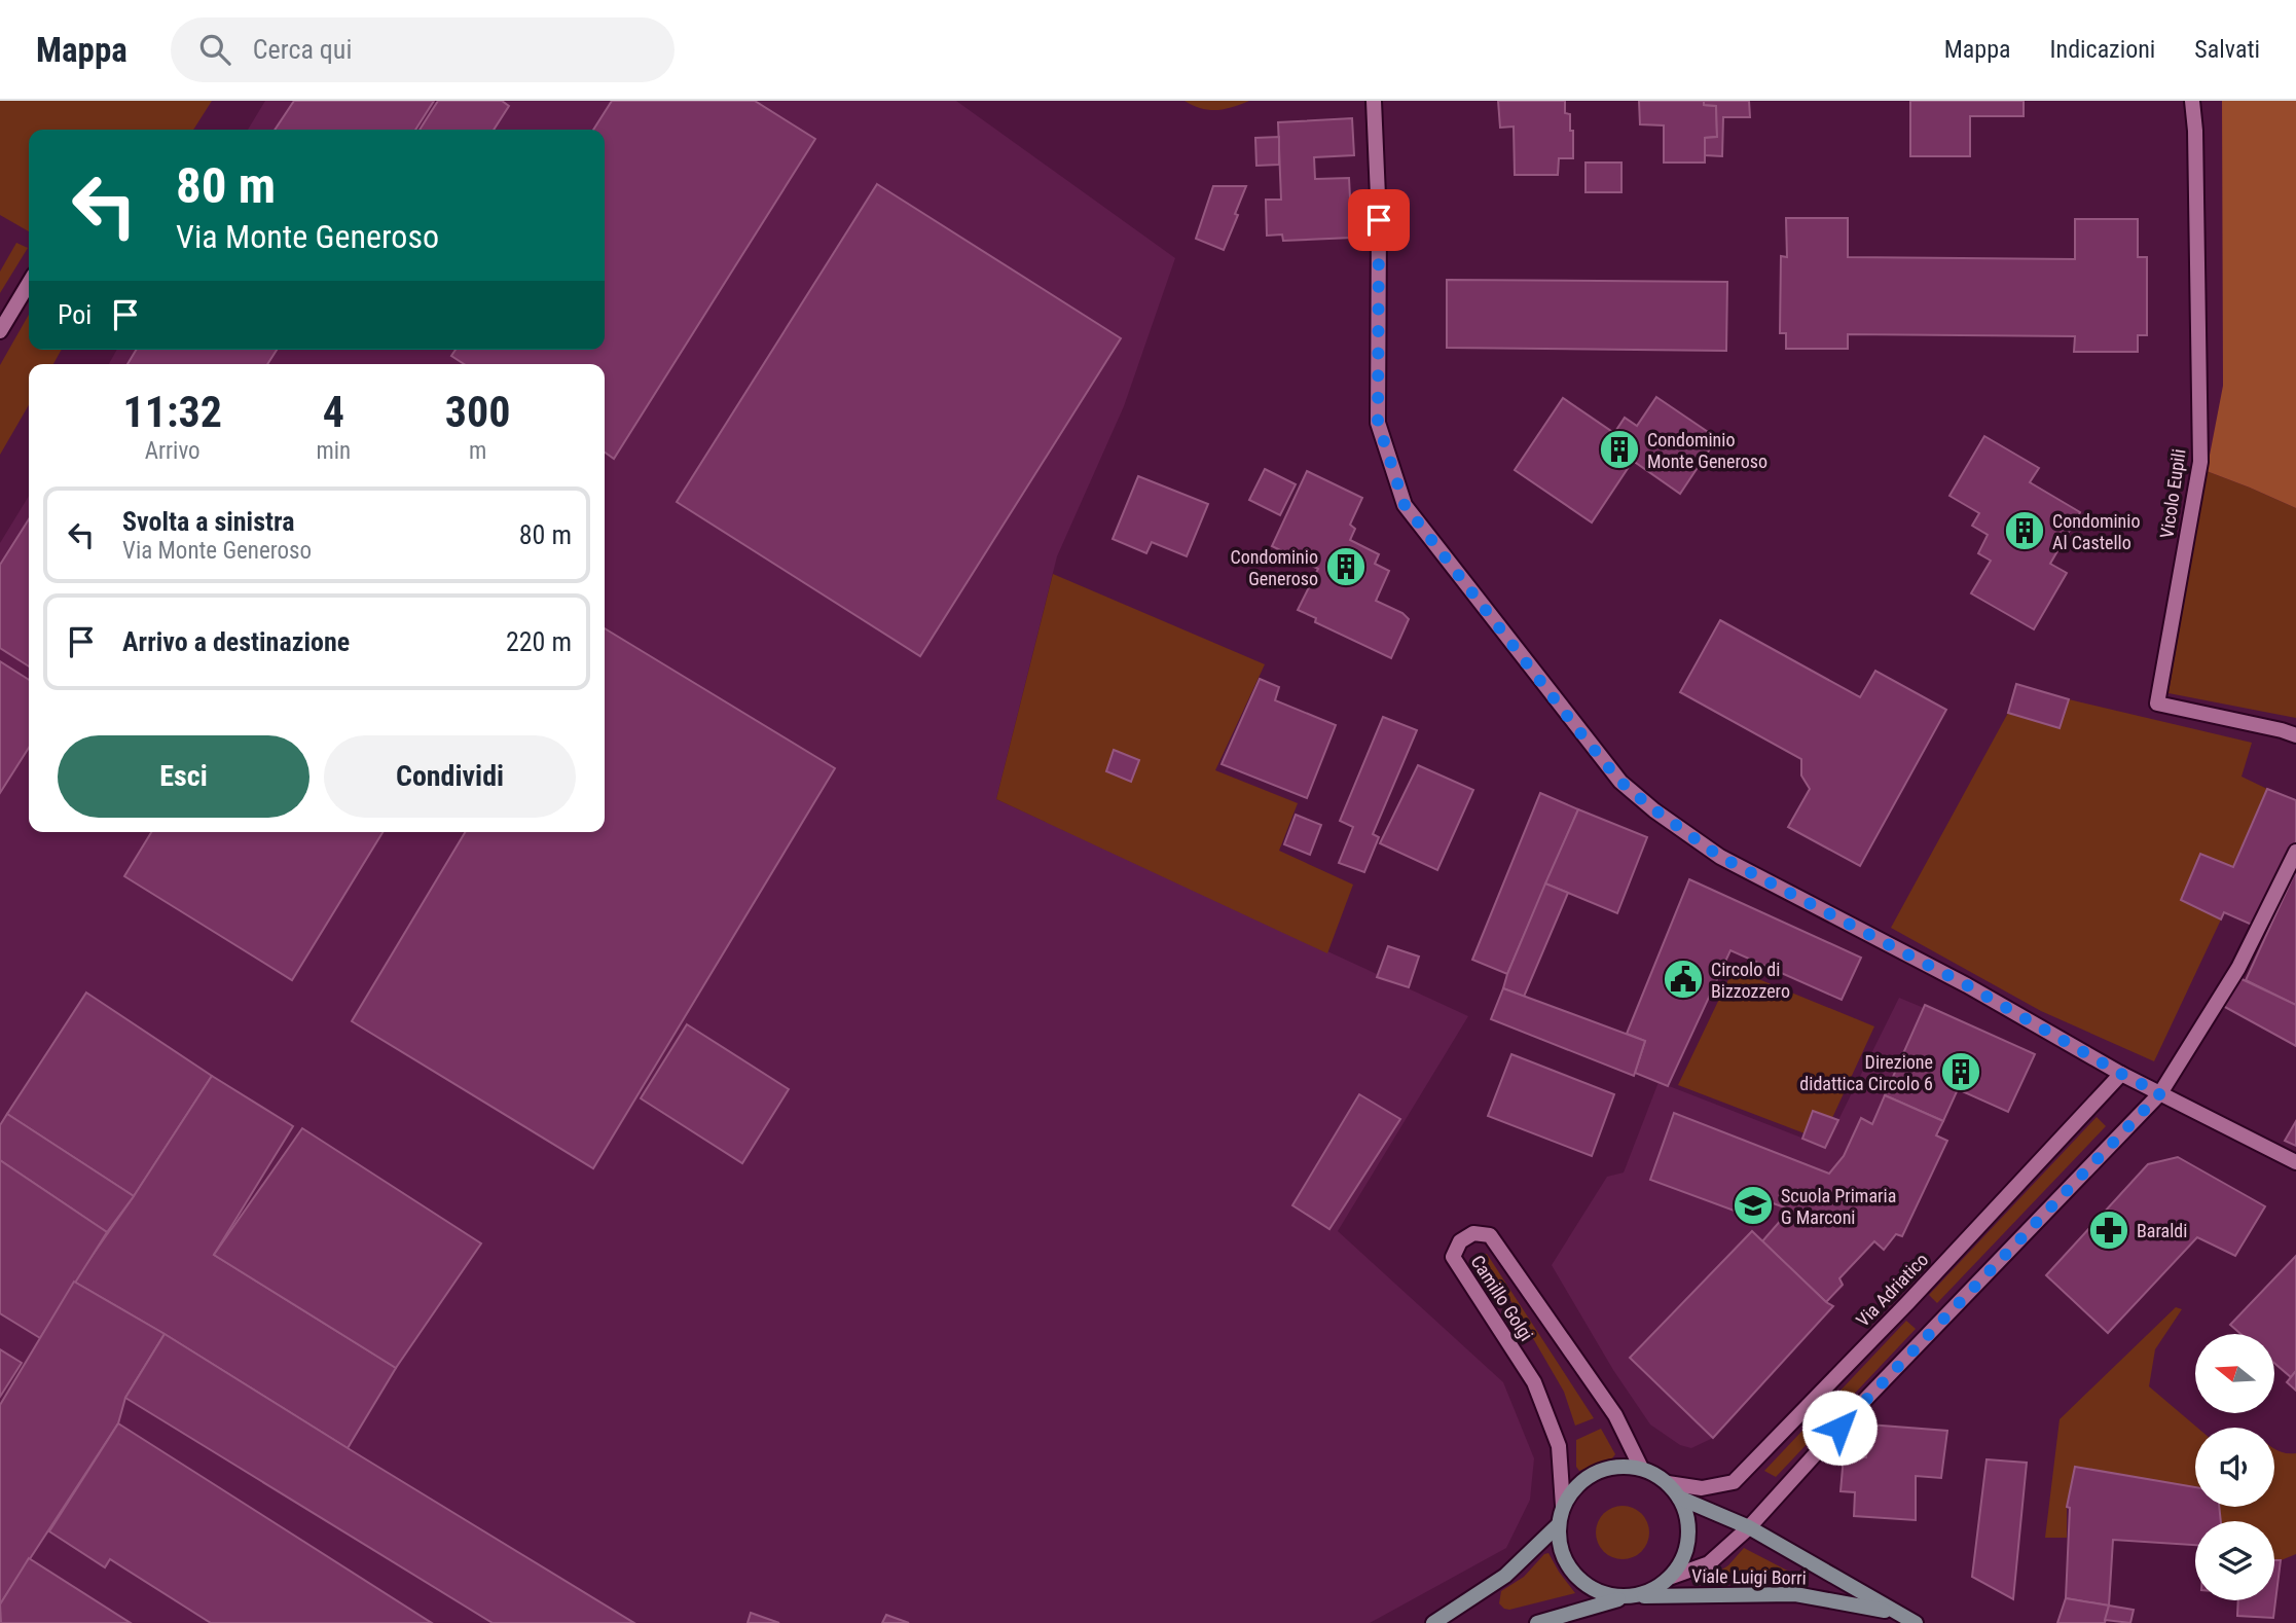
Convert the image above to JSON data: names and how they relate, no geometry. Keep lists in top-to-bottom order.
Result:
{
  "streets": {
    "main road": ["Viale Luigi Borri"],
    "street": ["Vicolo Eupili", "Via Adriatico", "Camillo Golgi"]
  },
  "crossings": [
    ["Via Adriatico", "Camillo Golgi"],
    ["Via Adriatico", "Viale Luigi Borri"],
    ["Camillo Golgi", "Viale Luigi Borri"]
  ],
  "places": {
    "building": [
      "Condominio Monte Generoso",
      "Condominio Al Castello",
      "Condominio Generoso",
      "Direzione didattica Circolo 6"
    ],
    "public building": ["Circolo di Bizzozzero"],
    "school or university": ["Scuola Primaria G Marconi"],
    "pharmacy": ["Baraldi"]
  },
  "north": "left",
  "page": {
    "header": "Mappa",
    "search": "Cerca qui",
    "nav": ["Mappa", "Indicazioni", "Salvati"],
    "turn": ["80 m", "Via Monte Generoso"],
    "then": "Poi",
    "eta": [
      "11:32",
      "Arrivo",
      "4",
      "min",
      "300",
      "m"
    ],
    "list": [
      {
        "name": "Svolta a sinistra",
        "note": "Via Monte Generoso",
        "value": "80 m"
      },
      {
        "name": "Arrivo a destinazione",
        "value": "220 m"
      }
    ],
    "buttons": ["Esci", "Condividi"]
  }
}
